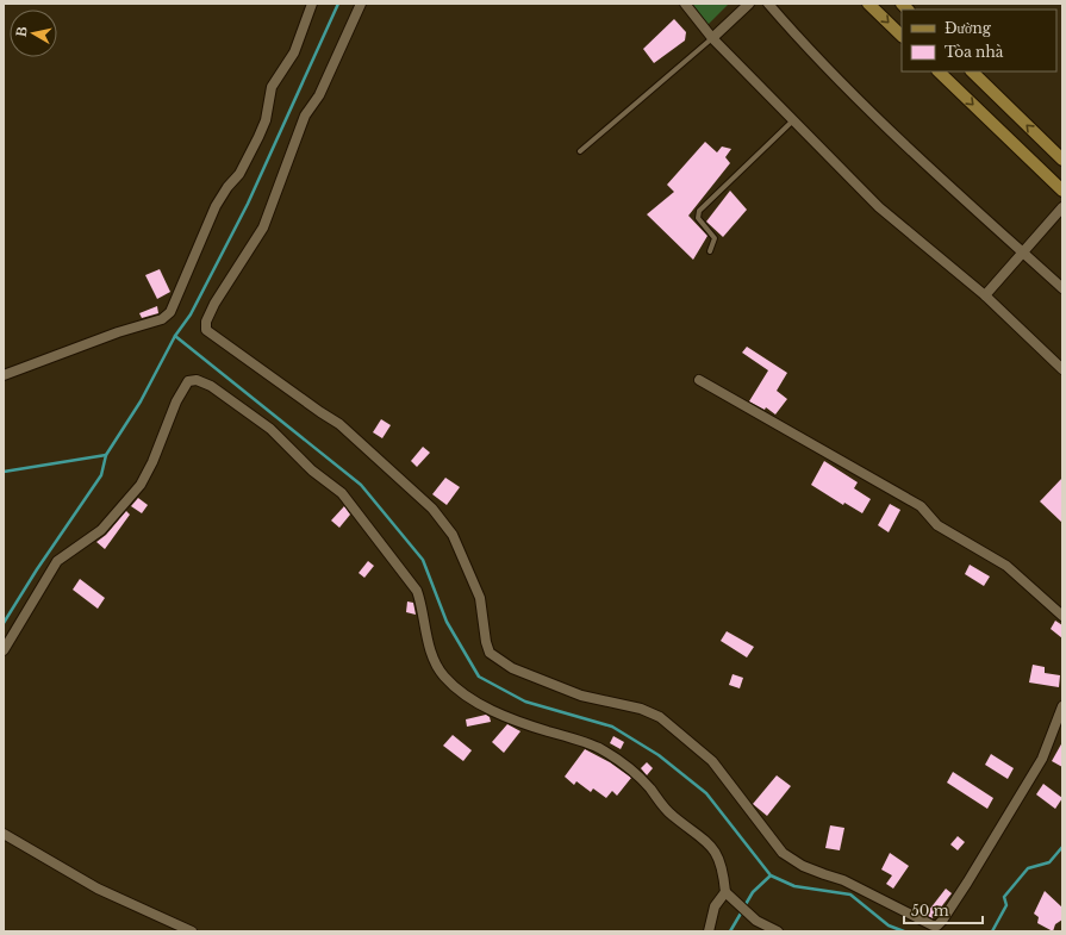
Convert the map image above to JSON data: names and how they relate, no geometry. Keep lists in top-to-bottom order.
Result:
{
  "legend": ["Đường", "Tòa nhà"],
  "scale_bar": "50 m",
  "north": "left"
}
